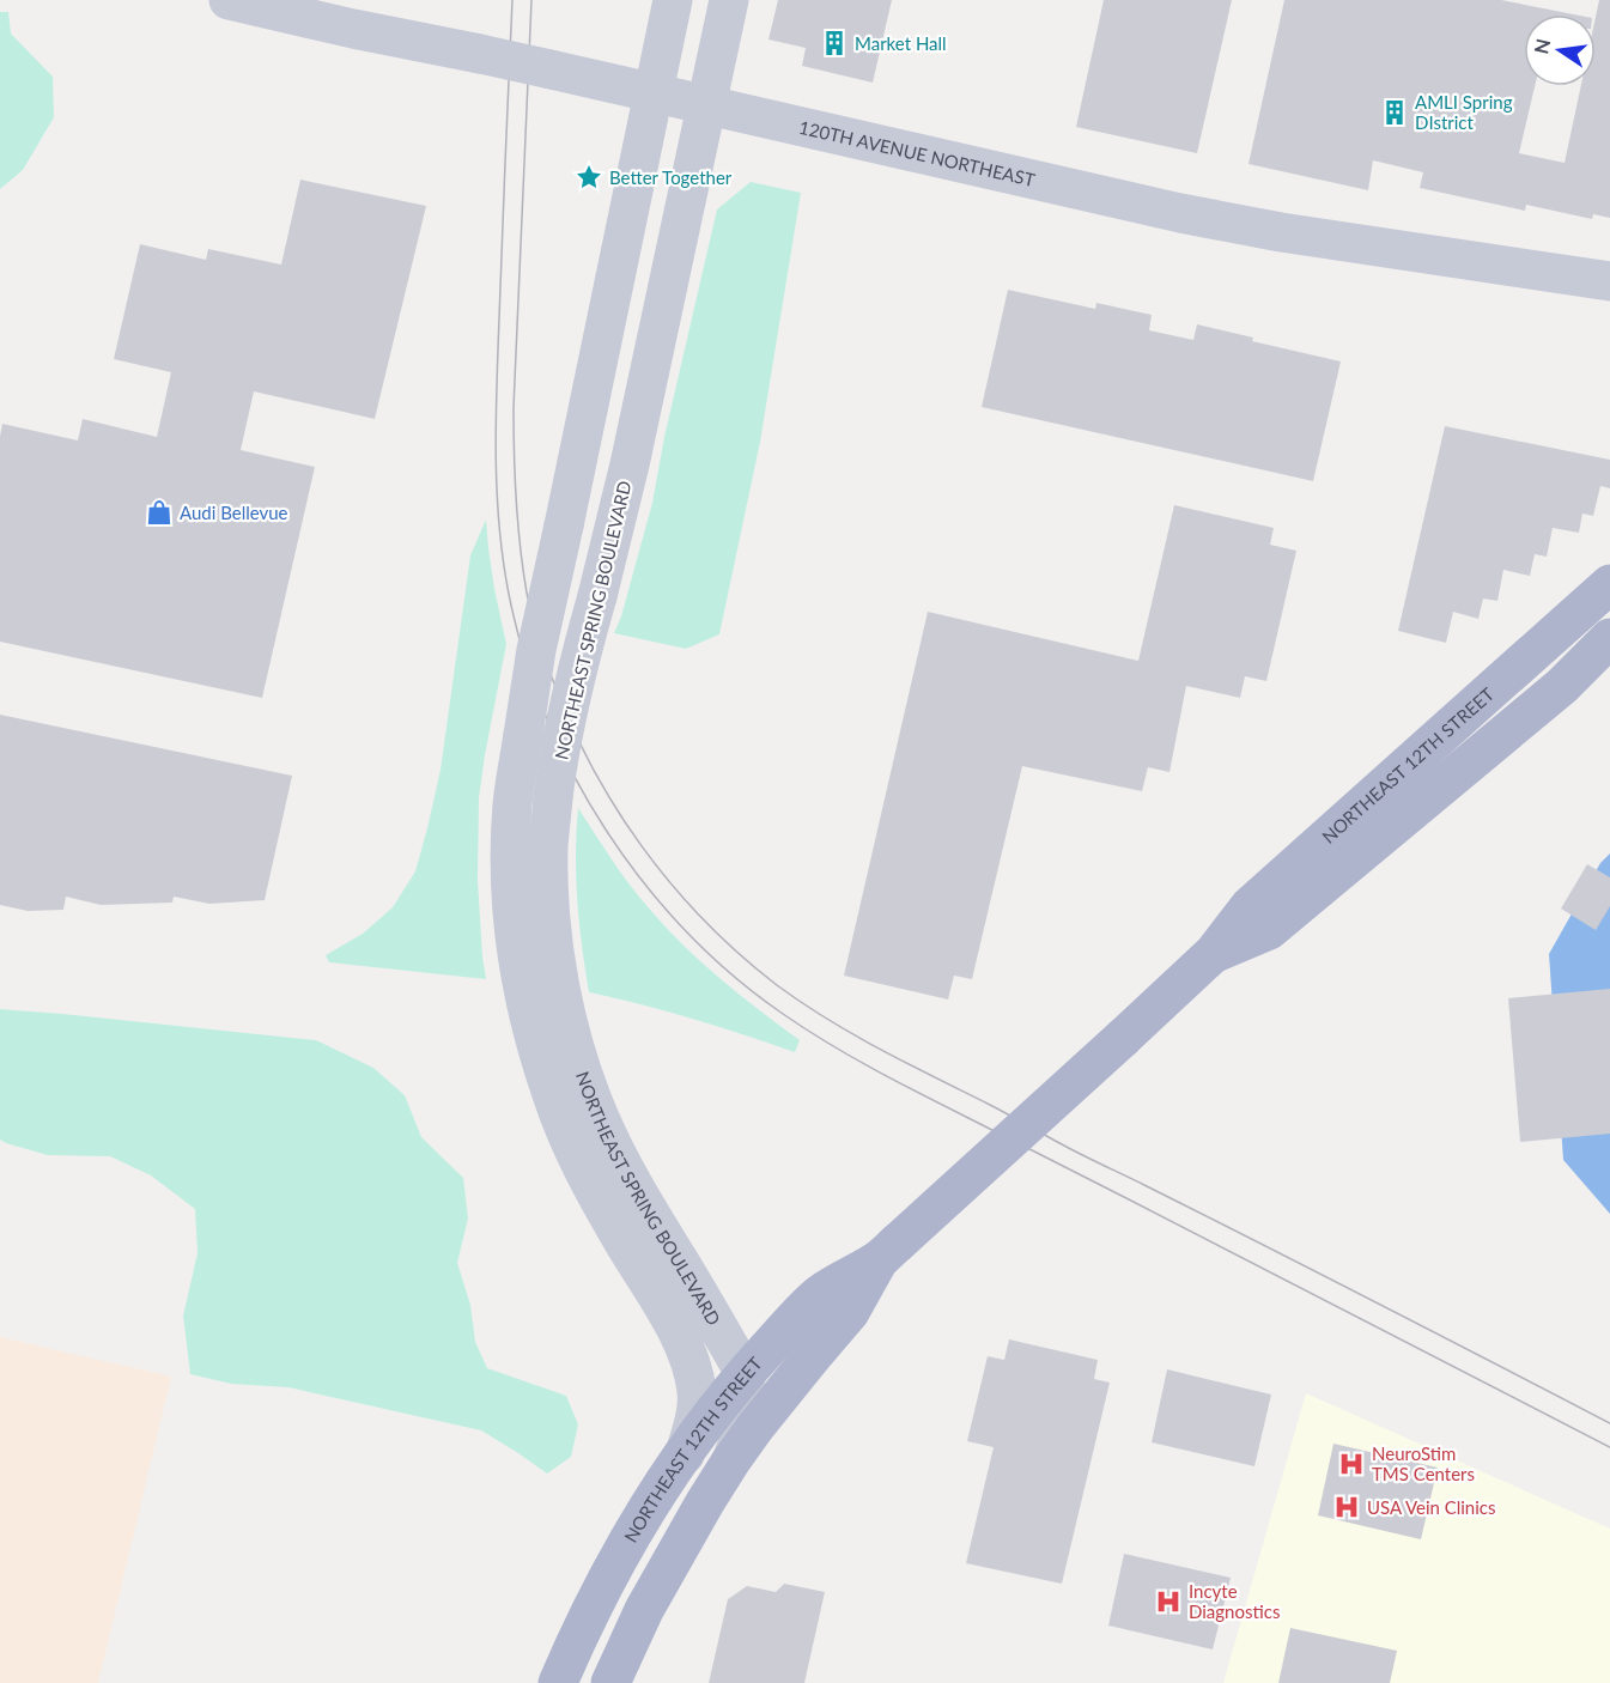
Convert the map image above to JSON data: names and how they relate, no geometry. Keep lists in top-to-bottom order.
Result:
{
  "streets": {
    "main road": ["NORTHEAST 12TH STREET"],
    "street": ["120TH AVENUE NORTHEAST", "NORTHEAST SPRING BOULEVARD"]
  },
  "crossings": [
    ["120TH AVENUE NORTHEAST", "NORTHEAST SPRING BOULEVARD"],
    ["NORTHEAST SPRING BOULEVARD", "NORTHEAST 12TH STREET"]
  ],
  "places": {
    "building": ["Market Hall", "AMLI Spring DIstrict"],
    "place": ["Better Together"],
    "shop": ["Audi Bellevue"],
    "hospital": ["NeuroStim TMS Centers", "USA Vein Clinics", "Incyte Diagnostics"]
  },
  "north": "left"
}
